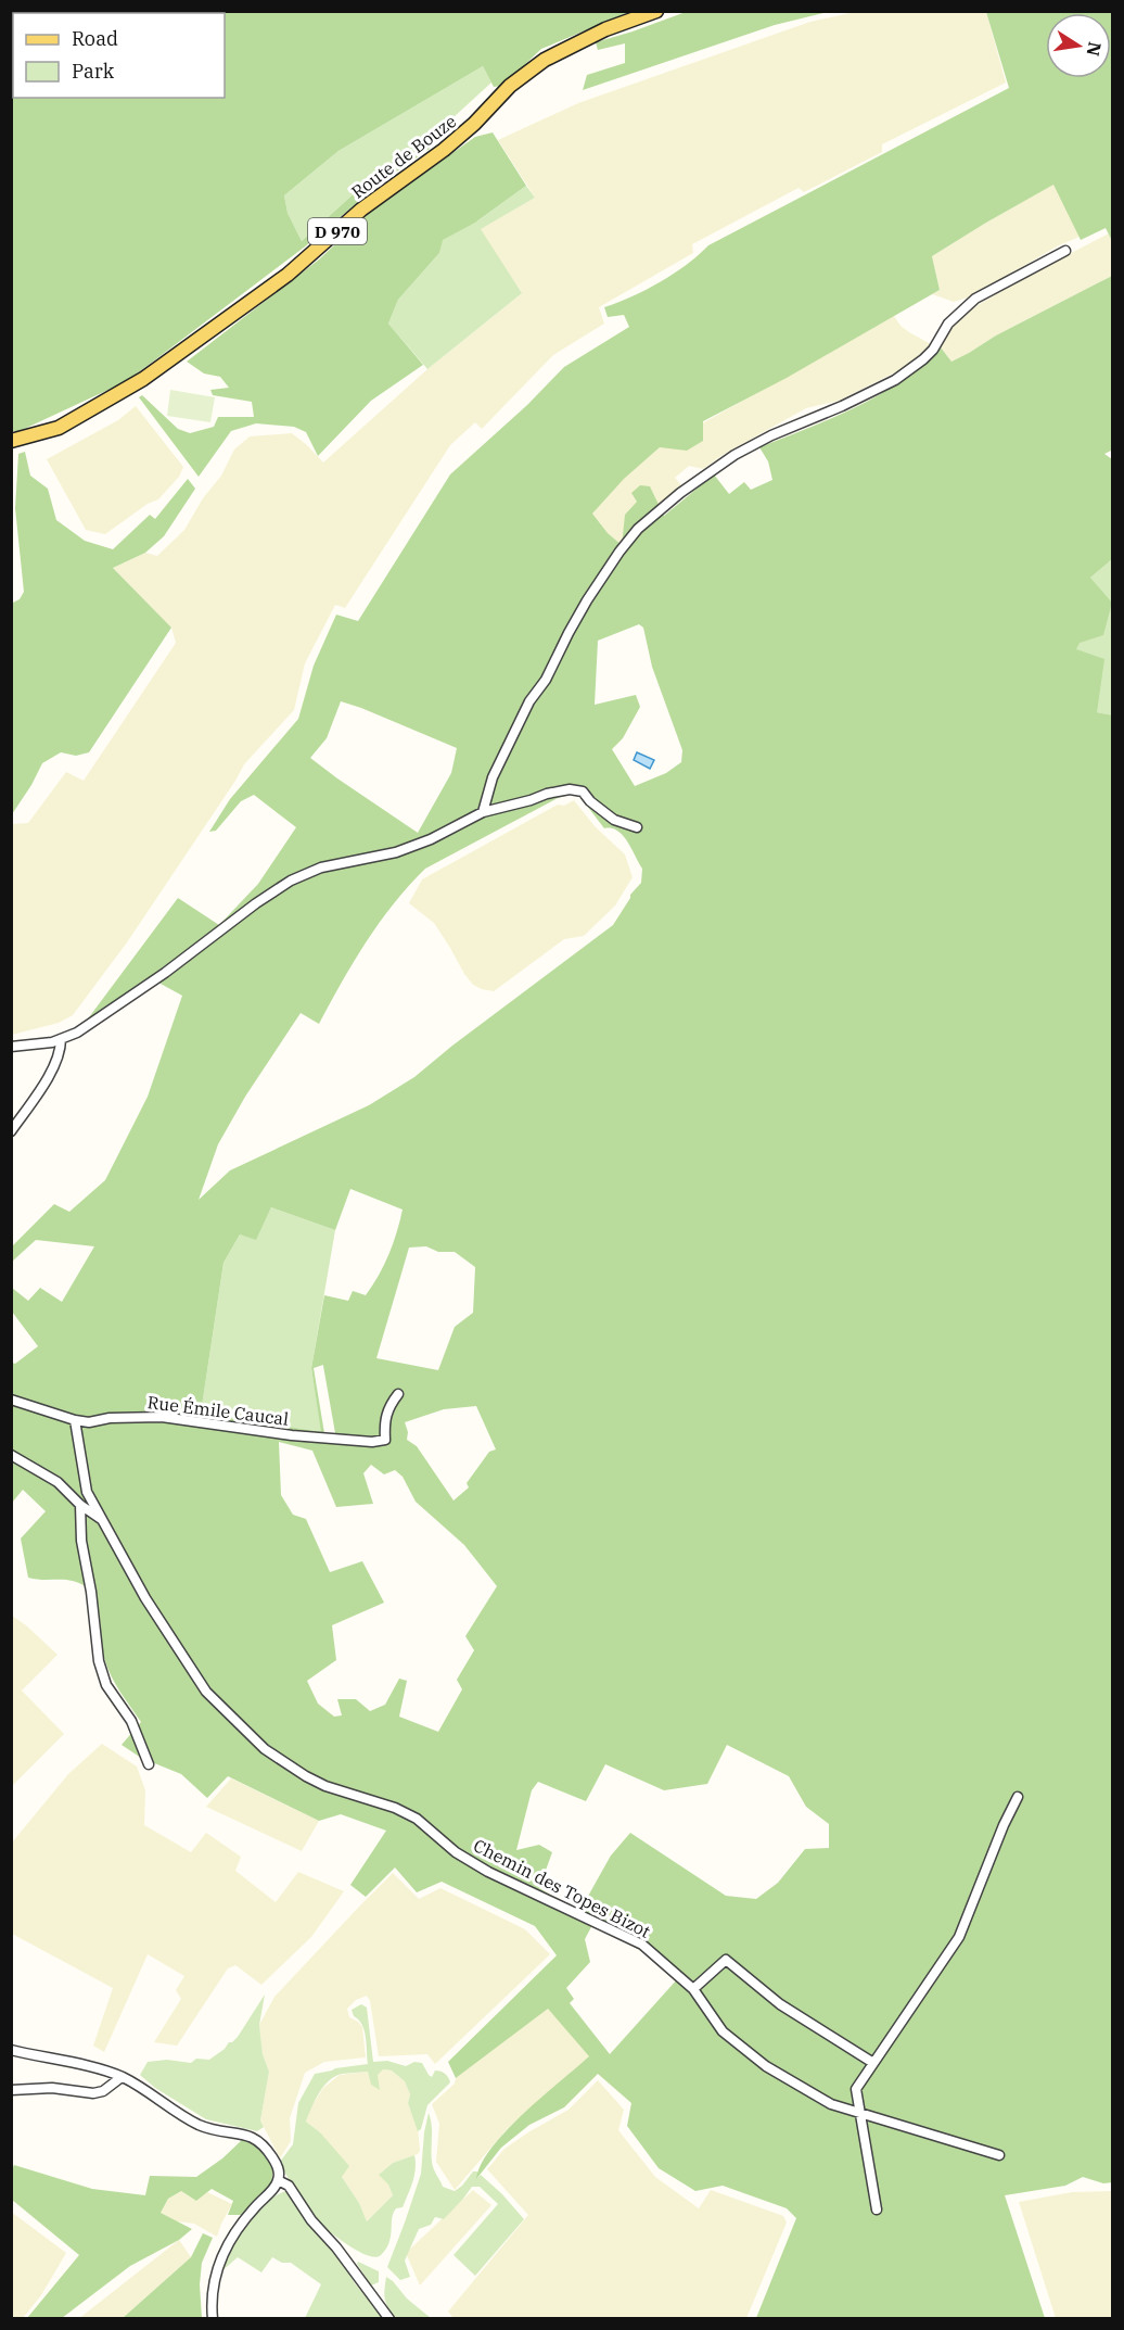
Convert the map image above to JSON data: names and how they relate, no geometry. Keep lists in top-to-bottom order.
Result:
{
  "streets": {
    "main road": ["Route de Bouze", "D 970"],
    "street": ["Rue Émile Caucal", "Chemin des Topes Bizot"]
  },
  "crossings": [
    ["Rue Émile Caucal", "Chemin des Topes Bizot"]
  ],
  "legend": ["Road", "Park"],
  "north": "right"
}
